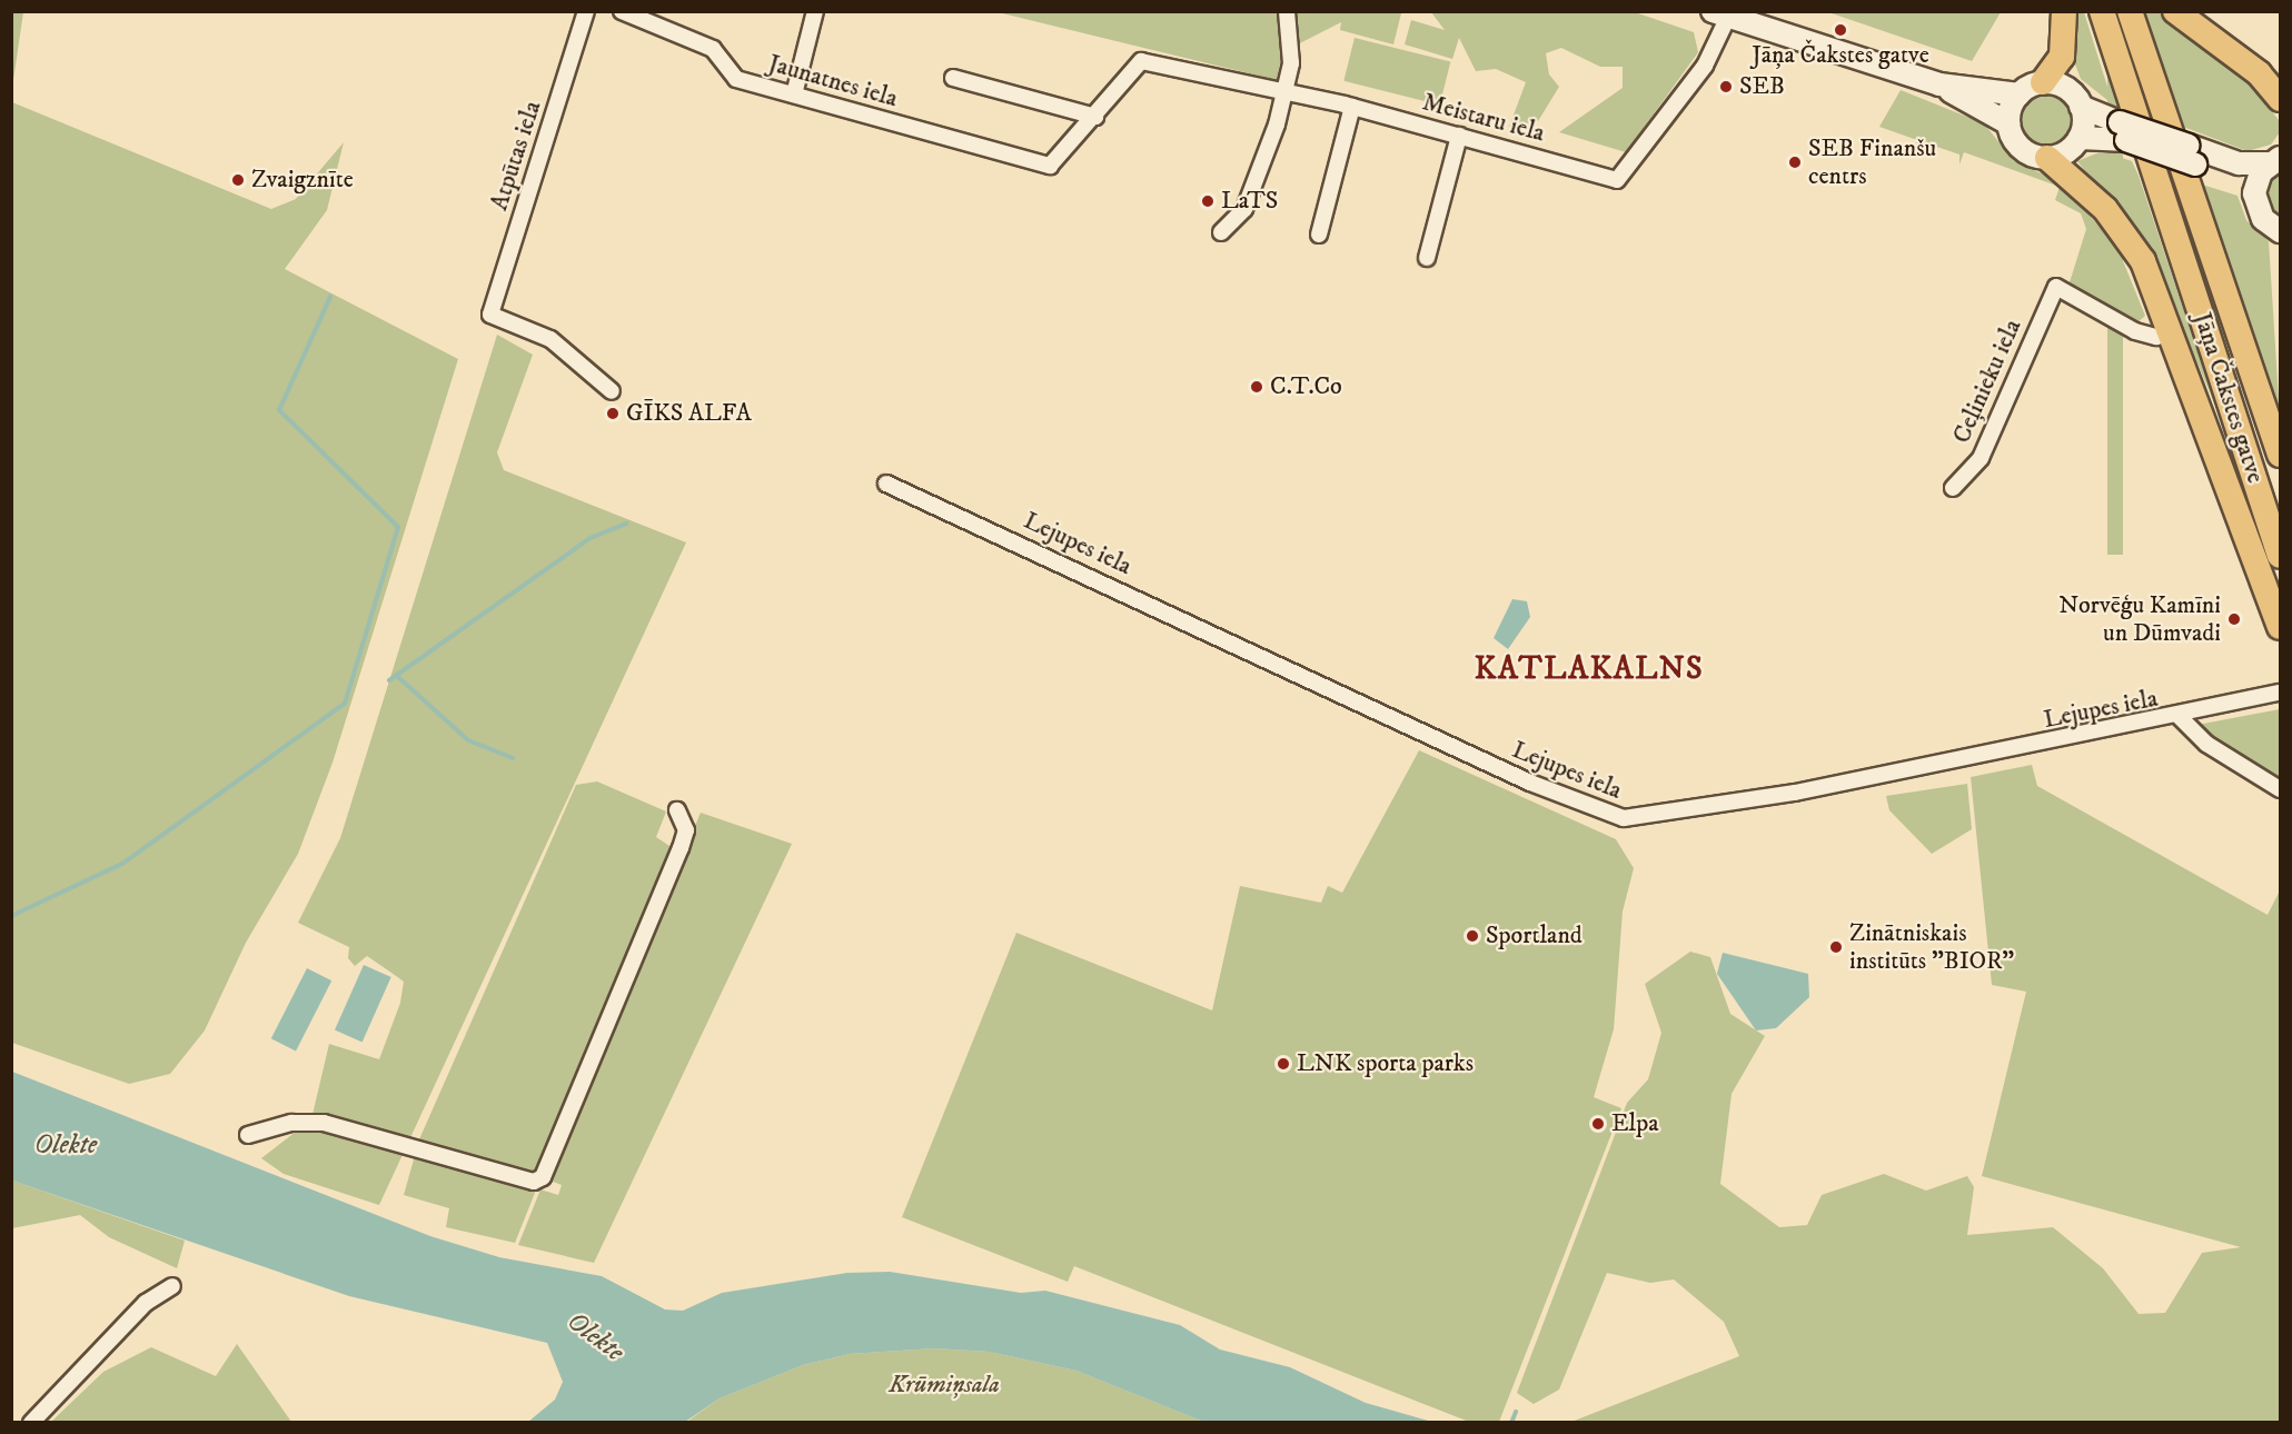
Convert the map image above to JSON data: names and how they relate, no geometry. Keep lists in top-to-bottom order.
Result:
{
  "streets": {
    "highway": ["Jāņa Čakstes gatve"],
    "street": [
      "Jaunatnes iela",
      "Meistaru iela",
      "Atpūtas iela",
      "Ceļinieku iela",
      "Lejupes iela"
    ]
  },
  "crossings": [
    ["Jaunatnes iela", "Meistaru iela"]
  ],
  "districts": ["KATLAKALNS"],
  "water": ["Olekte"],
  "parks": ["Krūmiņsala"],
  "places": [
    "Jāņa Čakstes gatve",
    "SEB",
    "SEB Finanšu centrs",
    "Zvaigznīte",
    "LaTS",
    "C.T.Co",
    "GĪKS ALFA",
    "Norvēģu Kamīni un Dūmvadi",
    "Sportland",
    "Zinātniskais institūts \"BIOR\"",
    "LNK sporta parks",
    "Elpa"
  ]
}
